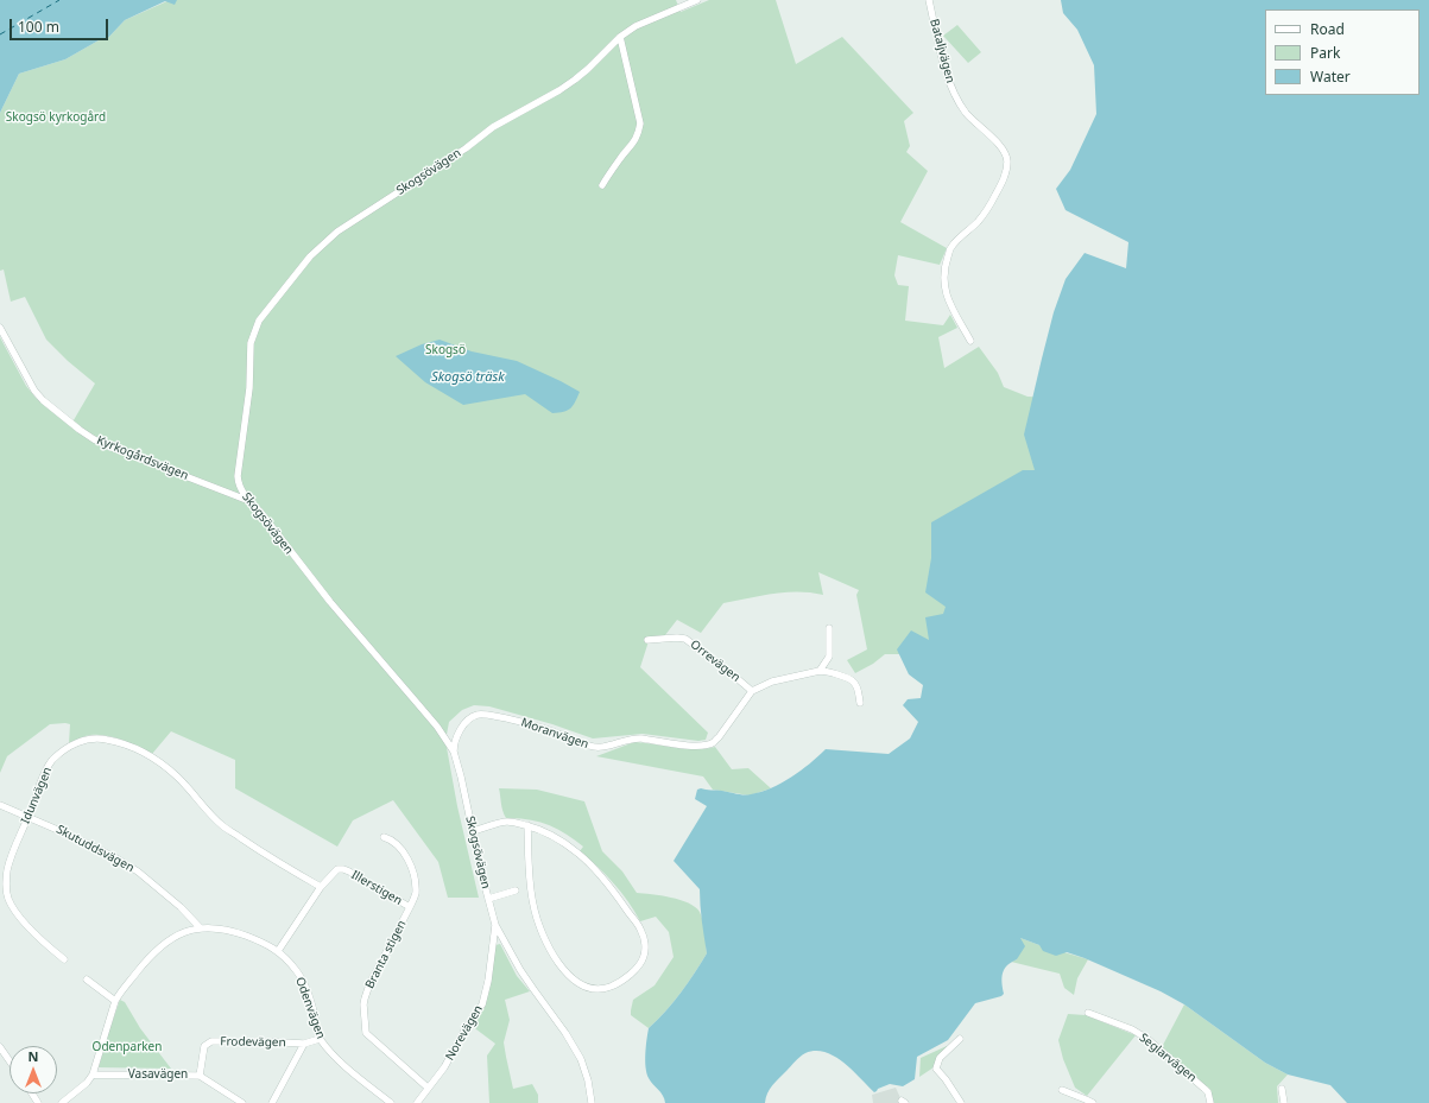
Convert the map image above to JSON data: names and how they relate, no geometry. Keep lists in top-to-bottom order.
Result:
{
  "streets": {
    "street": [
      "Bataljvägen",
      "Skogsövägen",
      "Kyrkogårdsvägen",
      "Orrevägen",
      "Moranvägen",
      "Idunvägen",
      "Skutuddsvägen",
      "Illerstigen",
      "Branta stigen",
      "Odenvägen",
      "Norevägen",
      "Frodevägen",
      "Seglarvägen",
      "Vasavägen"
    ]
  },
  "crossings": [
    ["Skogsövägen", "Kyrkogårdsvägen"],
    ["Skogsövägen", "Moranvägen"],
    ["Skogsövägen", "Norevägen"],
    ["Orrevägen", "Moranvägen"],
    ["Idunvägen", "Skutuddsvägen"],
    ["Idunvägen", "Illerstigen"],
    ["Skutuddsvägen", "Odenvägen"],
    ["Illerstigen", "Branta stigen"],
    ["Branta stigen", "Norevägen"],
    ["Odenvägen", "Vasavägen"],
    ["Frodevägen", "Vasavägen"]
  ],
  "water": ["Skogsö träsk"],
  "parks": ["Skogsö kyrkogård", "Skogsö", "Odenparken"],
  "legend": ["Road", "Park", "Water"],
  "scale_bar": "100 m",
  "north": "top"
}
